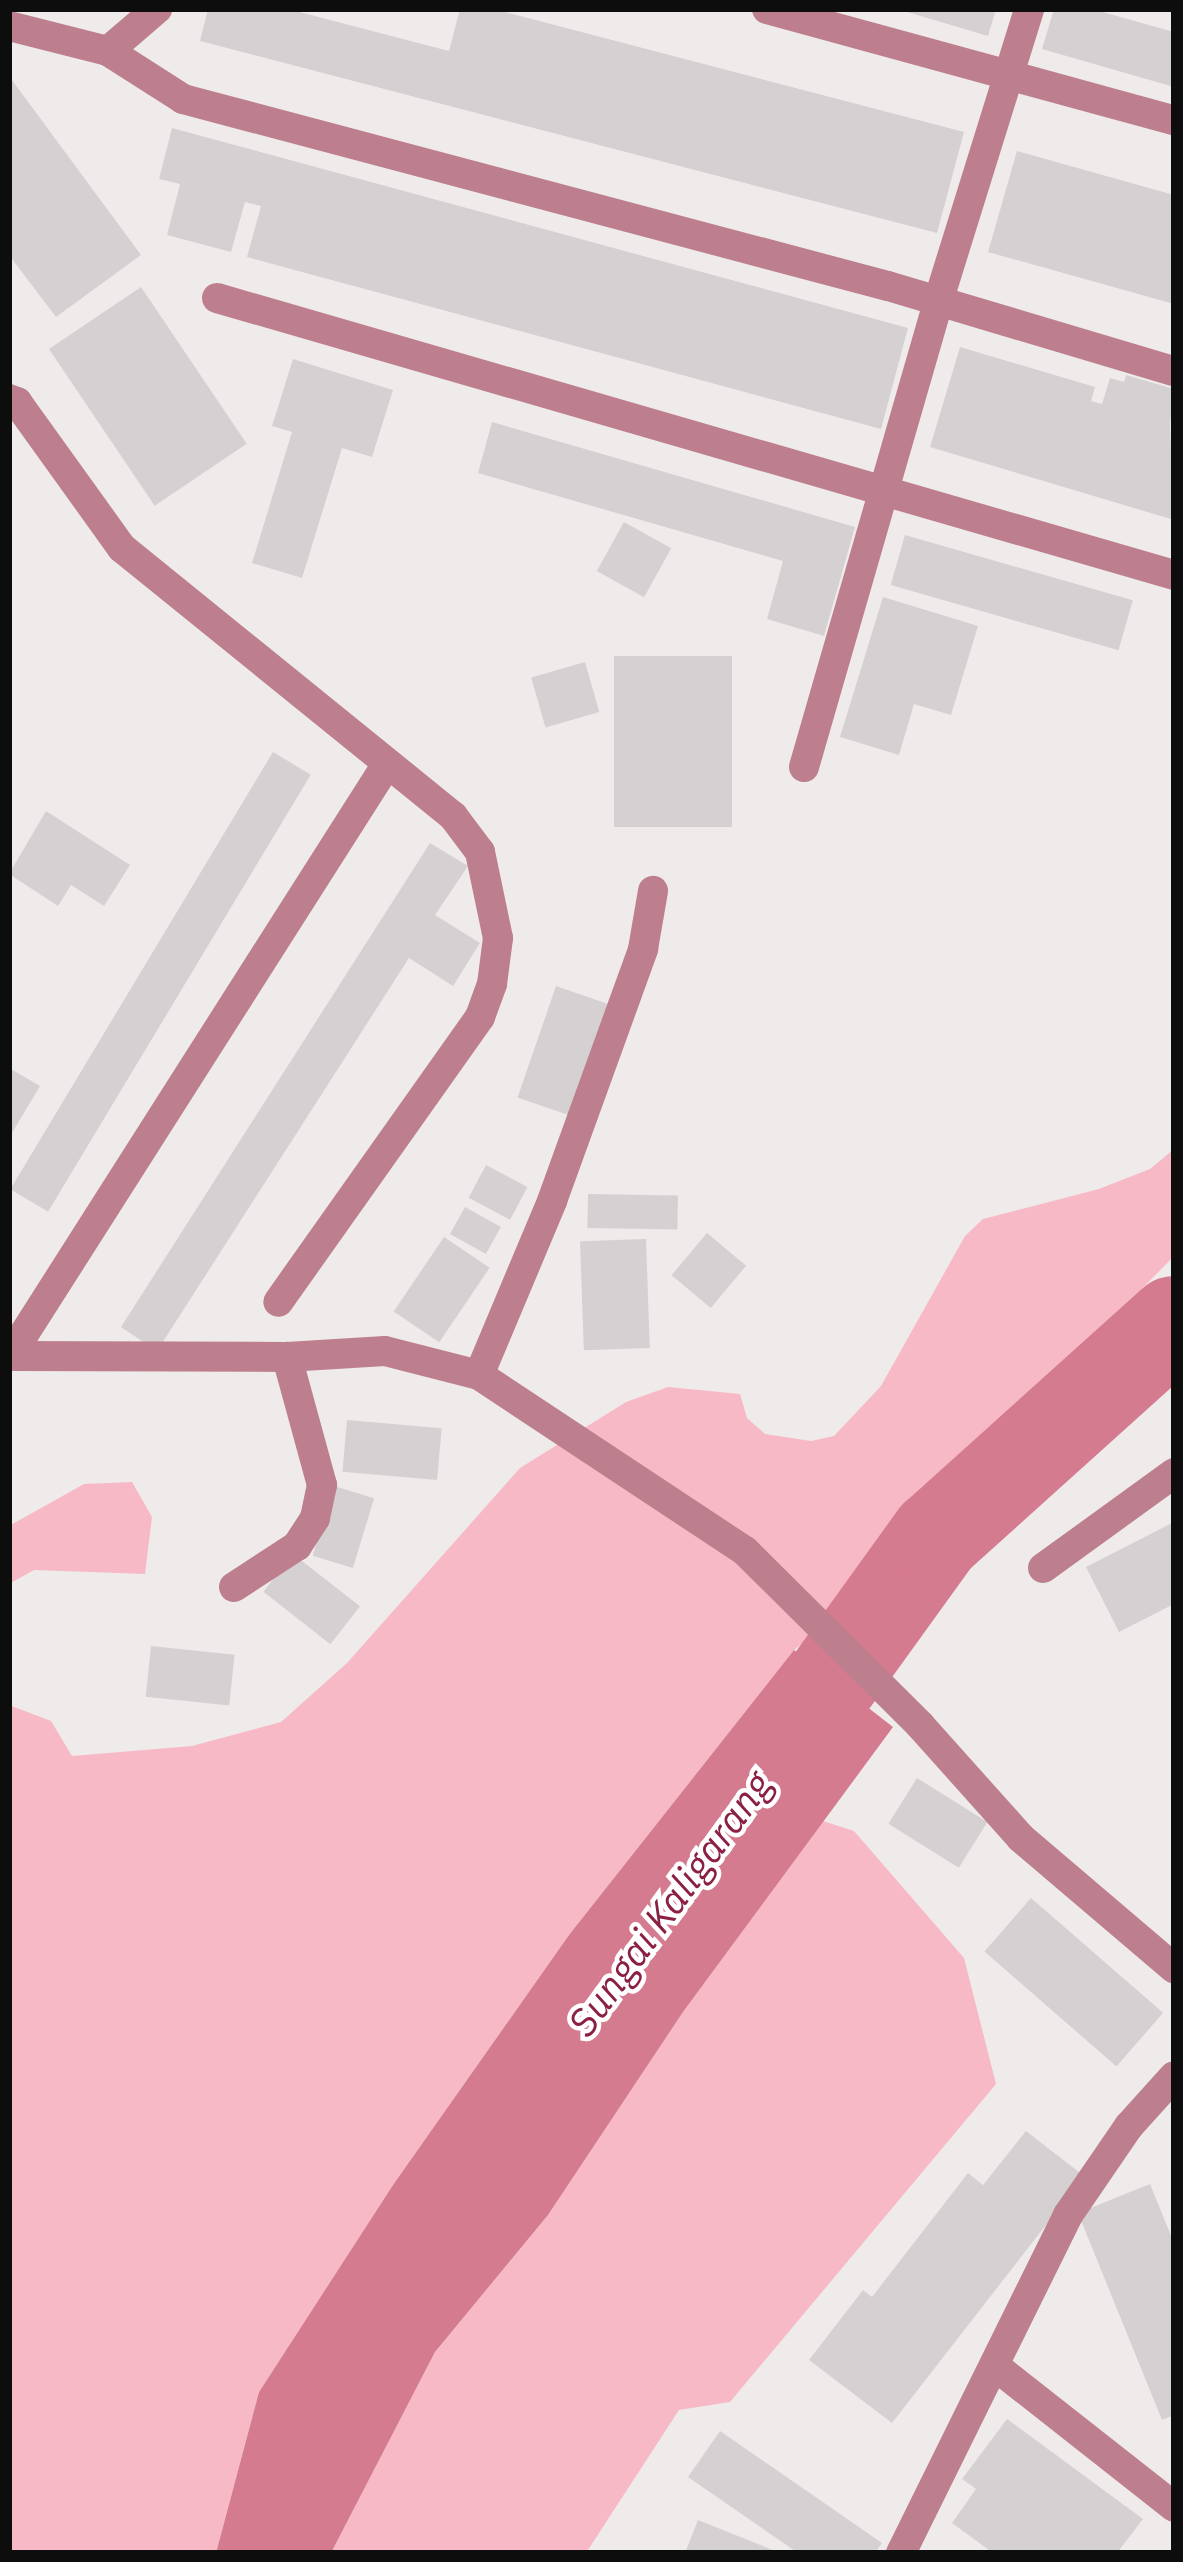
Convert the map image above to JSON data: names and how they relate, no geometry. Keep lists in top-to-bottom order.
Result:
{
  "water": ["Sungai Kaligarang"]
}
